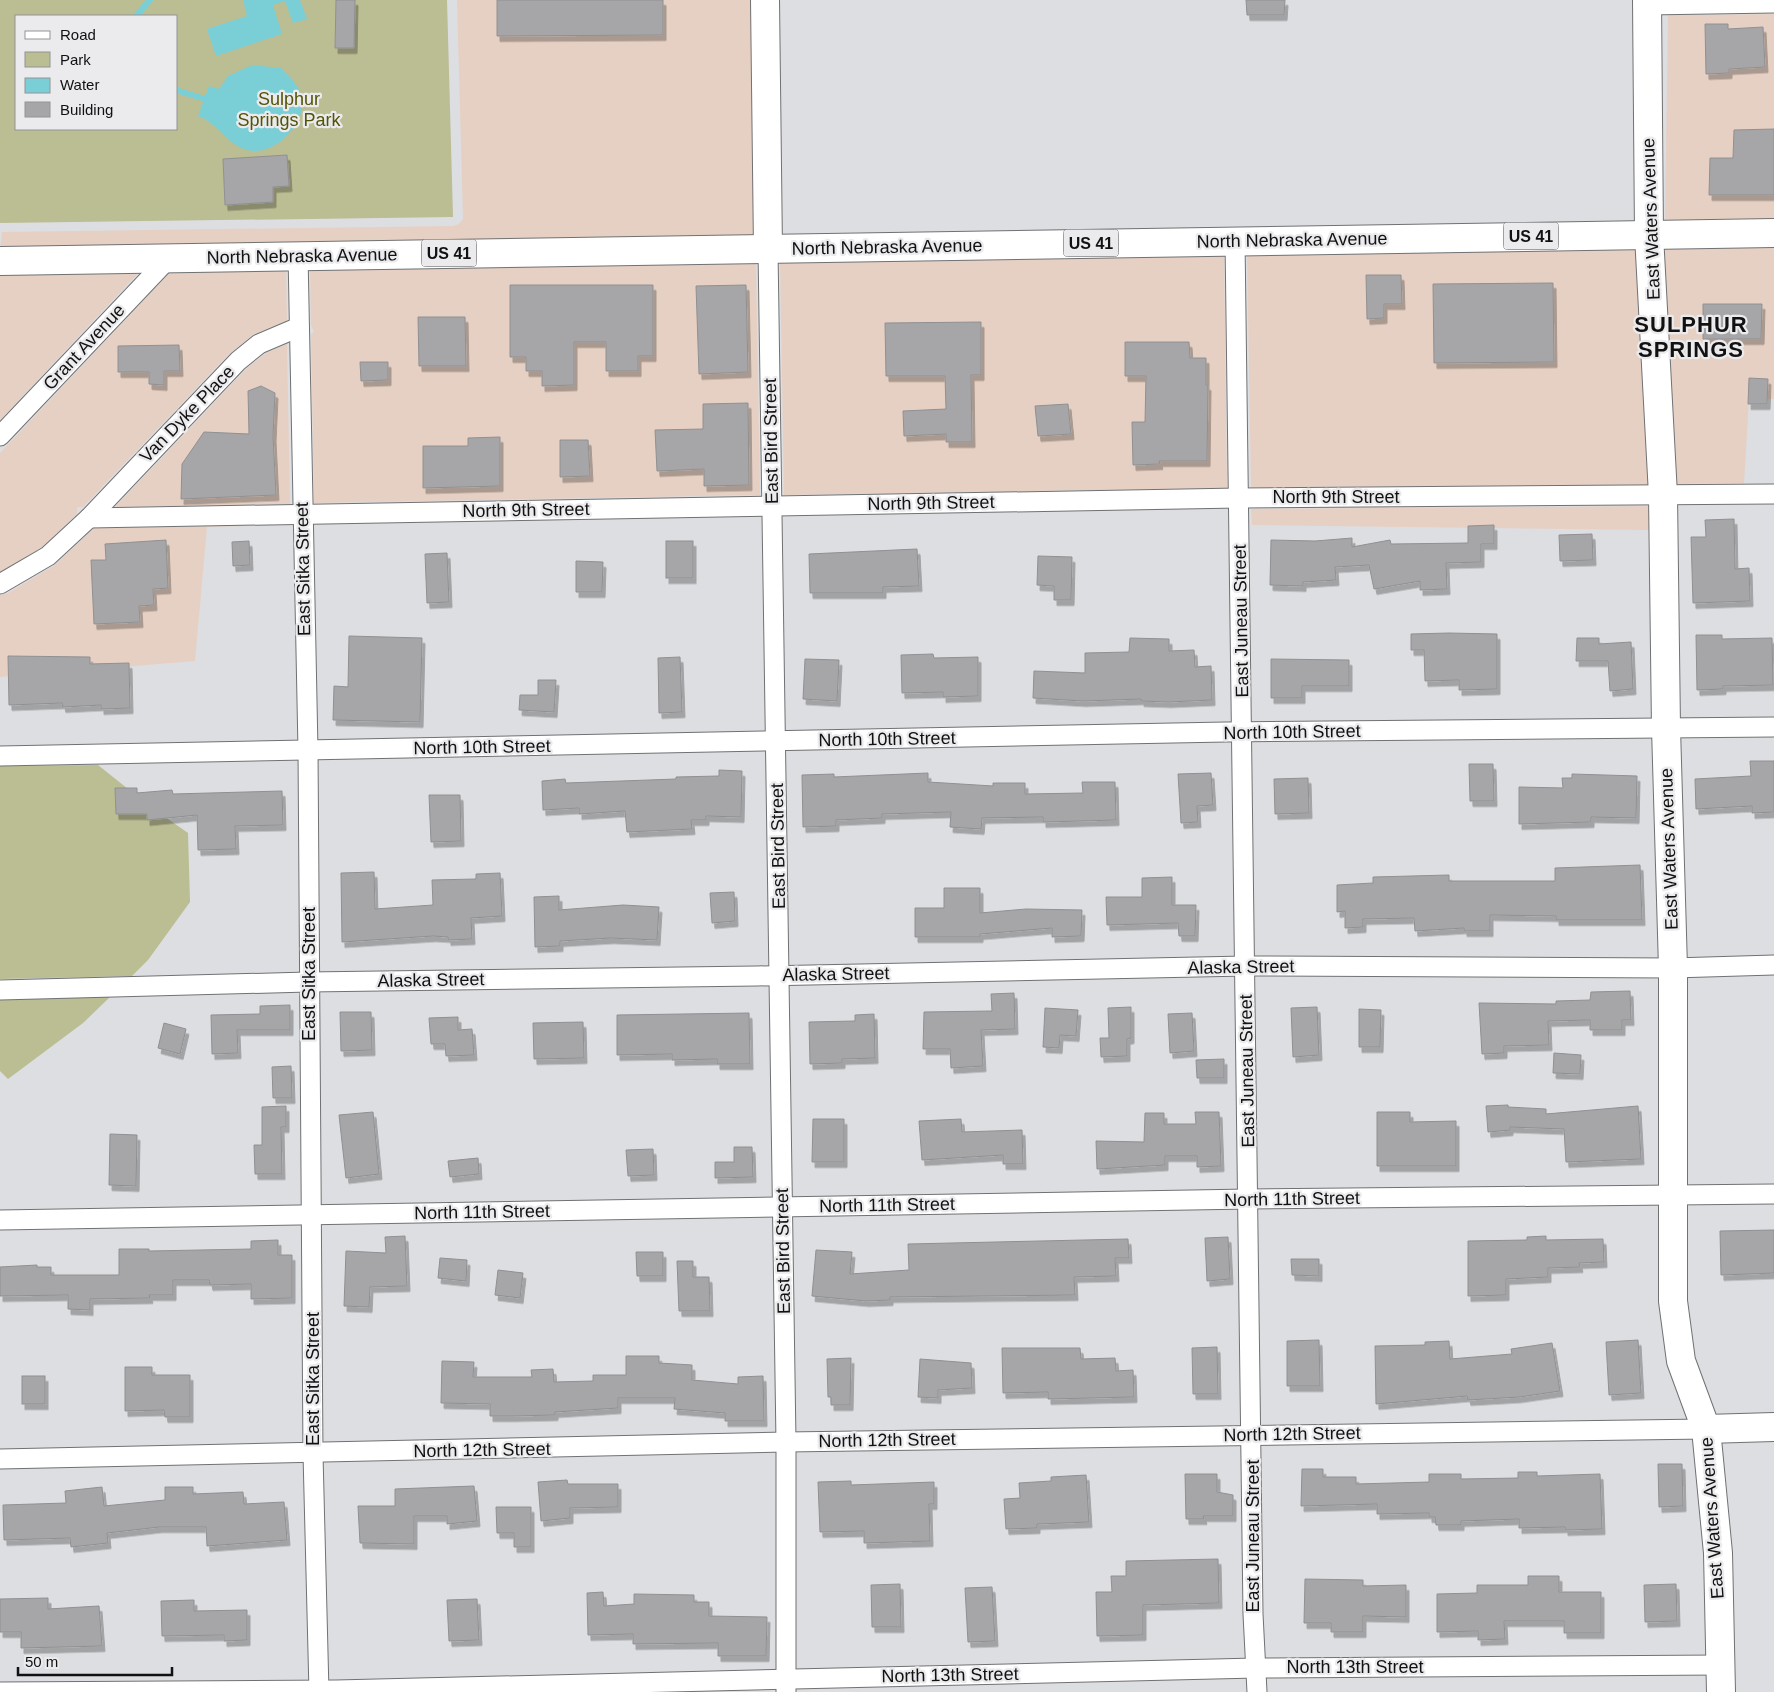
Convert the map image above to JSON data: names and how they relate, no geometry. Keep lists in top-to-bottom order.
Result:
{
  "streets": {
    "main road": [
      "East Waters Avenue",
      "US 41",
      "North Nebraska Avenue",
      "East Bird Street",
      "North 12th Street"
    ],
    "street": [
      "Grant Avenue",
      "Van Dyke Place",
      "North 9th Street",
      "East Sitka Street",
      "East Juneau Street",
      "North 10th Street",
      "Alaska Street",
      "North 11th Street",
      "North 13th Street"
    ]
  },
  "crossings": [
    ["East Waters Avenue", "North Nebraska Avenue"],
    ["East Waters Avenue", "North 9th Street"],
    ["East Waters Avenue", "North 10th Street"],
    ["East Waters Avenue", "Alaska Street"],
    ["East Waters Avenue", "North 11th Street"],
    ["East Waters Avenue", "North 12th Street"],
    ["East Waters Avenue", "North 13th Street"],
    ["North Nebraska Avenue", "Grant Avenue"],
    ["North Nebraska Avenue", "East Bird Street"],
    ["North Nebraska Avenue", "East Sitka Street"],
    ["North Nebraska Avenue", "East Juneau Street"],
    ["Van Dyke Place", "North 9th Street"],
    ["Van Dyke Place", "East Sitka Street"],
    ["East Bird Street", "North 9th Street"],
    ["East Bird Street", "North 10th Street"],
    ["East Bird Street", "Alaska Street"],
    ["East Bird Street", "North 11th Street"],
    ["East Bird Street", "North 12th Street"],
    ["East Bird Street", "North 13th Street"],
    ["North 9th Street", "East Sitka Street"],
    ["North 9th Street", "East Juneau Street"],
    ["East Sitka Street", "North 10th Street"],
    ["East Sitka Street", "Alaska Street"],
    ["East Sitka Street", "North 11th Street"],
    ["East Sitka Street", "North 12th Street"],
    ["East Sitka Street", "North 13th Street"],
    ["East Juneau Street", "North 10th Street"],
    ["East Juneau Street", "Alaska Street"],
    ["East Juneau Street", "North 11th Street"],
    ["East Juneau Street", "North 12th Street"],
    ["East Juneau Street", "North 13th Street"]
  ],
  "districts": ["SULPHUR SPRINGS"],
  "parks": ["Sulphur Springs Park"],
  "legend": [
    "Road",
    "Park",
    "Water",
    "Building"
  ],
  "scale_bar": "50 m"
}
